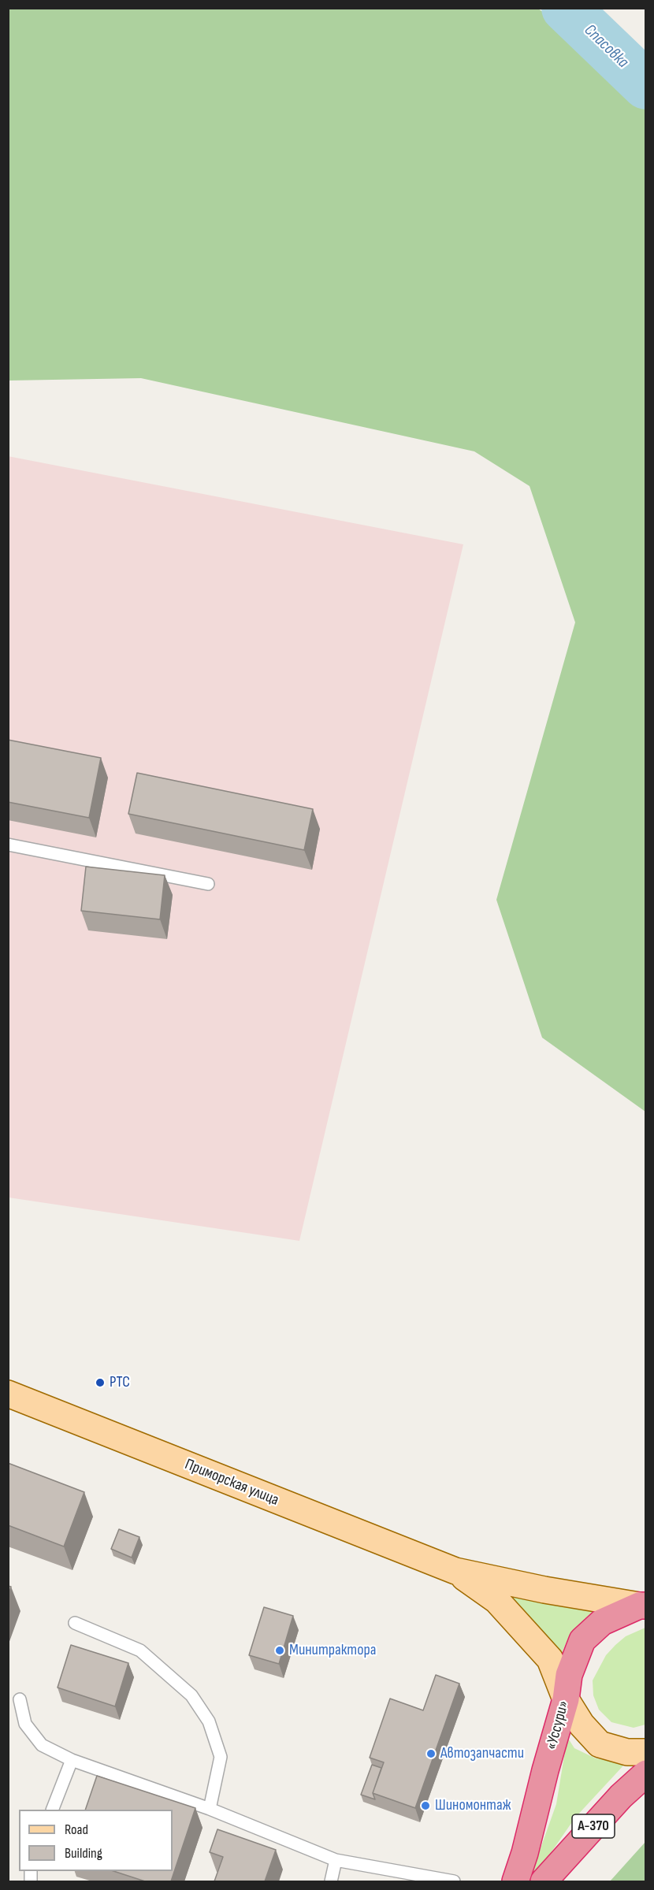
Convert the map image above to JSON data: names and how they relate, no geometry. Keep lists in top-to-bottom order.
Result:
{
  "streets": {
    "highway": ["«Уссури»", "А-370"],
    "main road": ["Приморская улица"]
  },
  "crossings": [
    ["Приморская улица", "«Уссури»"]
  ],
  "water": ["Спасовка"],
  "places": [
    "РТС",
    "Минитрактора",
    "Автозапчасти",
    "Шиномонтаж"
  ],
  "legend": ["Road", "Building"]
}
